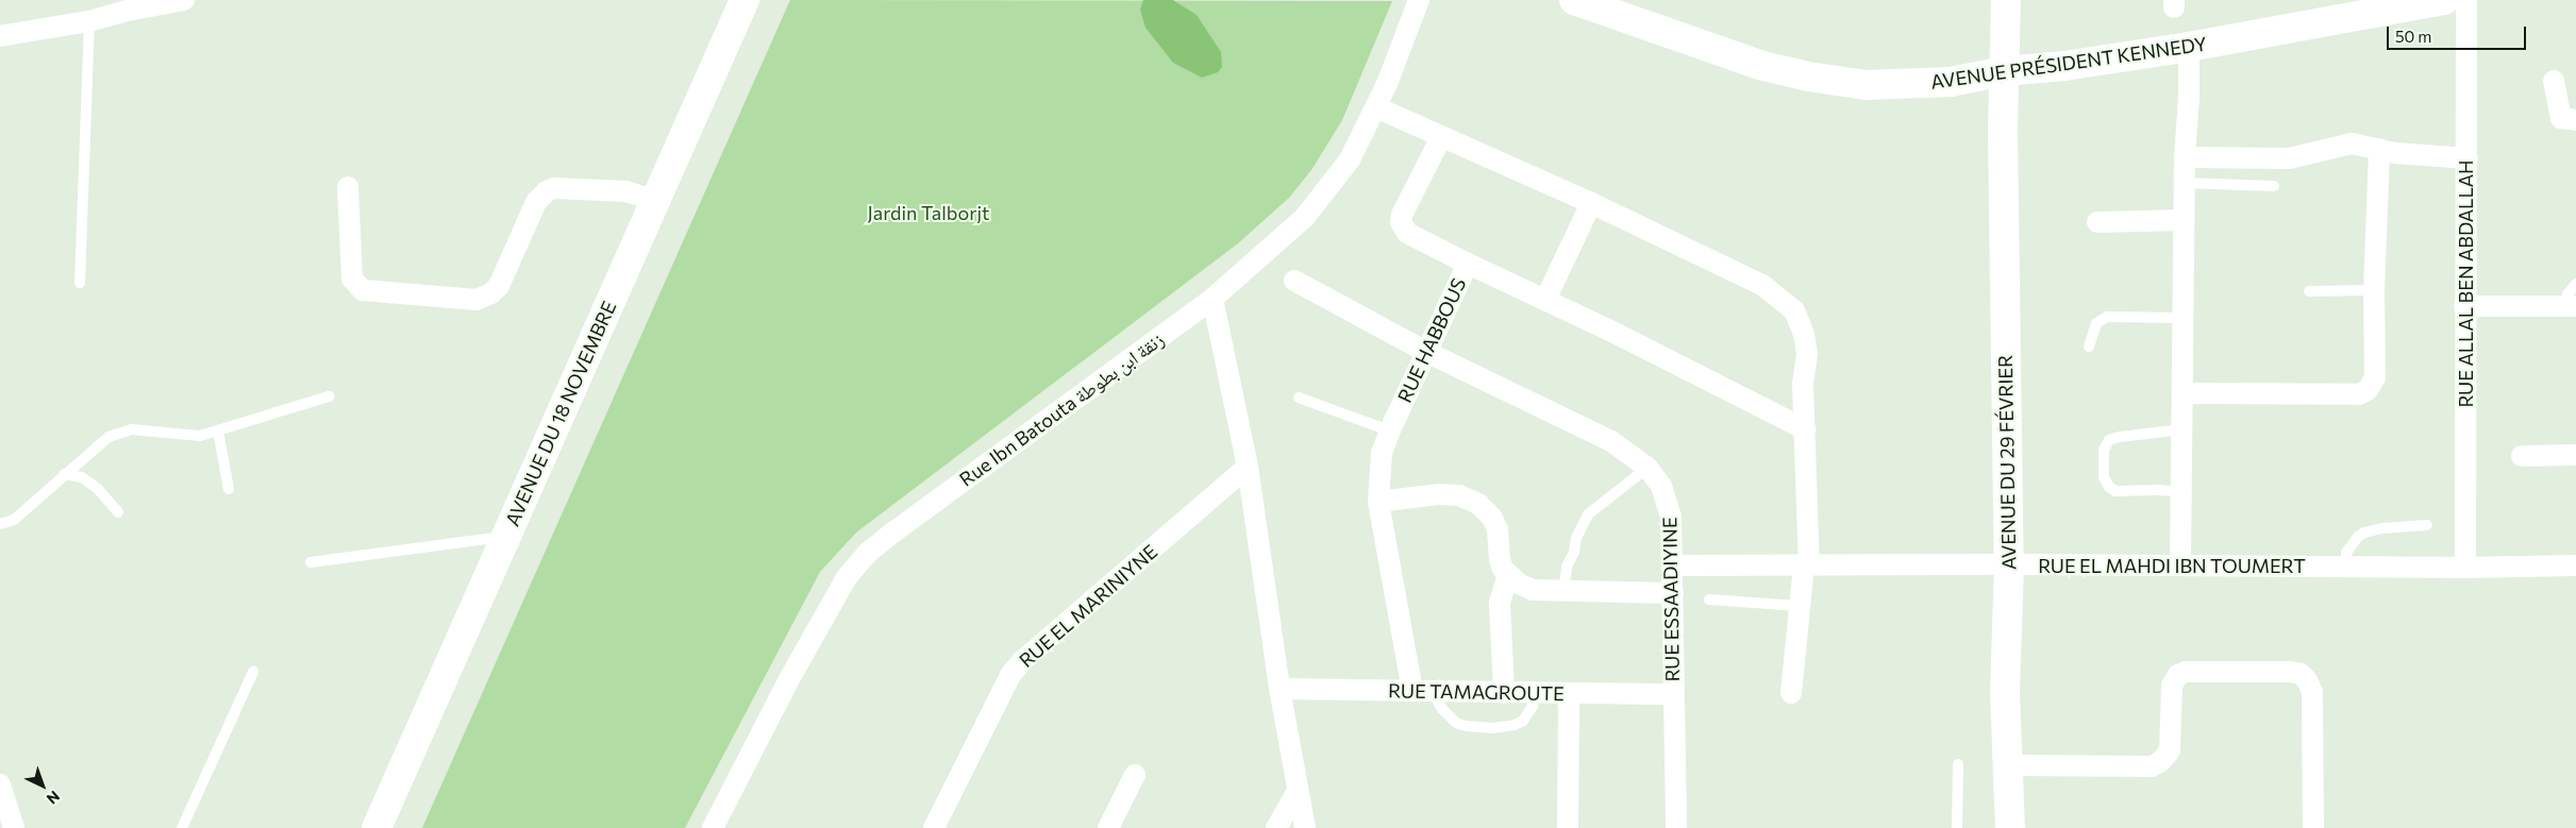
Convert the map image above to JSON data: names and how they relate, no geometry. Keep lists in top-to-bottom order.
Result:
{
  "streets": {
    "street": [
      "AVENUE PRÉSIDENT KENNEDY",
      "RUE ALLAL BEN ABDALLAH",
      "RUE HABBOUS",
      "Rue Ibn Batouta زنقة ابن بطوطة",
      "AVENUE DU 18 NOVEMBRE",
      "AVENUE DU 29 FÉVRIER",
      "RUE EL MAHDI IBN TOUMERT",
      "RUE ESSAADIYINE",
      "RUE EL MARINIYNE",
      "RUE TAMAGROUTE"
    ]
  },
  "crossings": [
    ["AVENUE PRÉSIDENT KENNEDY", "AVENUE DU 29 FÉVRIER"],
    ["RUE ALLAL BEN ABDALLAH", "RUE EL MAHDI IBN TOUMERT"],
    ["RUE HABBOUS", "RUE ESSAADIYINE"],
    ["RUE HABBOUS", "RUE TAMAGROUTE"],
    ["AVENUE DU 29 FÉVRIER", "RUE EL MAHDI IBN TOUMERT"],
    ["RUE EL MAHDI IBN TOUMERT", "RUE ESSAADIYINE"],
    ["RUE ESSAADIYINE", "RUE TAMAGROUTE"]
  ],
  "parks": ["Jardin Talborjt"],
  "scale_bar": "50 m",
  "north": "bottom right"
}
